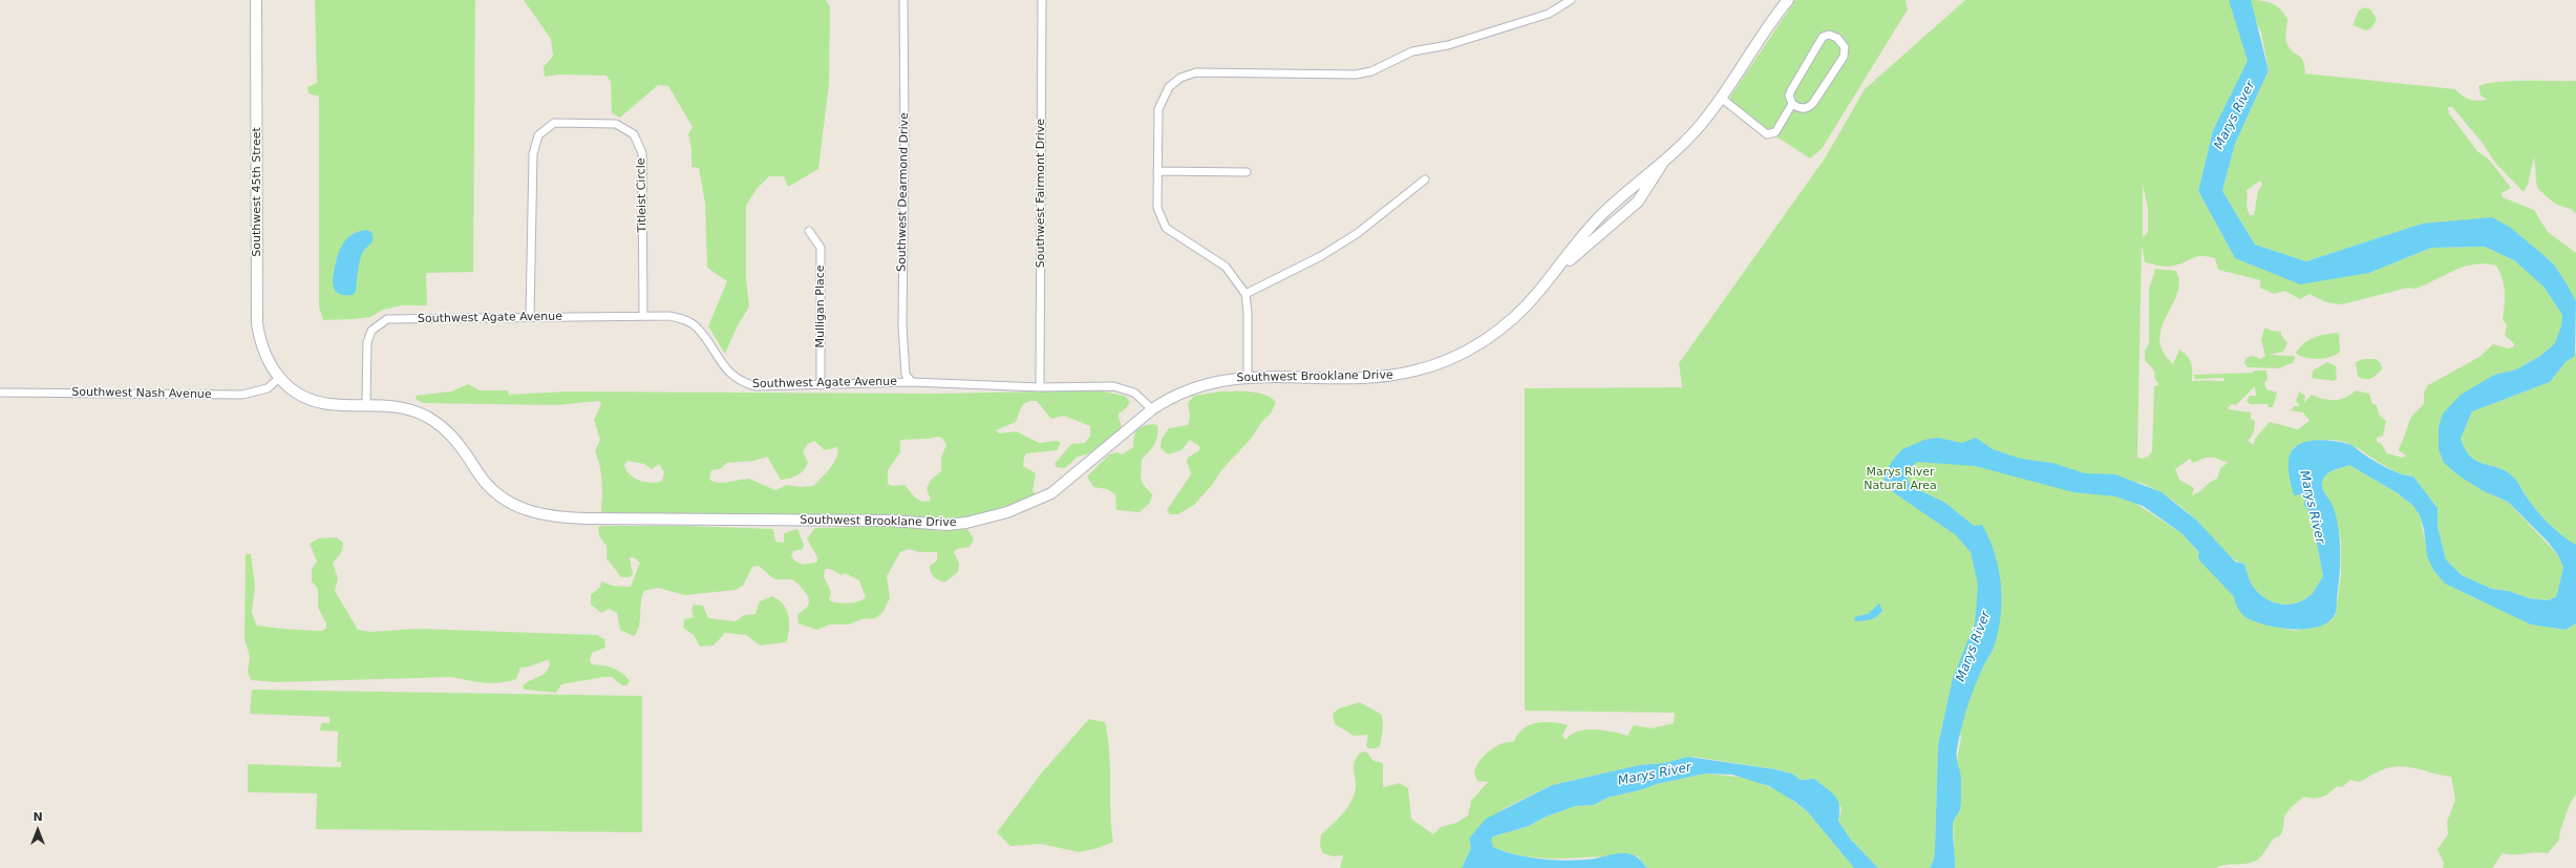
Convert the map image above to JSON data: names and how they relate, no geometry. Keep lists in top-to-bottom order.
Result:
{
  "streets": {
    "street": [
      "Southwest 45th Street",
      "Southwest Dearmond Drive",
      "Southwest Fairmont Drive",
      "Titleist Circle",
      "Mulligan Place",
      "Southwest Agate Avenue",
      "Southwest Brooklane Drive",
      "Southwest Nash Avenue"
    ]
  },
  "crossings": [
    ["Southwest 45th Street", "Southwest Brooklane Drive"],
    ["Southwest 45th Street", "Southwest Nash Avenue"],
    ["Southwest Dearmond Drive", "Southwest Agate Avenue"],
    ["Southwest Fairmont Drive", "Southwest Agate Avenue"],
    ["Titleist Circle", "Southwest Agate Avenue"],
    ["Mulligan Place", "Southwest Agate Avenue"],
    ["Southwest Agate Avenue", "Southwest Brooklane Drive"],
    ["Southwest Brooklane Drive", "Southwest Nash Avenue"]
  ],
  "water": ["Marys River"],
  "parks": ["Marys River Natural Area"],
  "north": "top"
}
